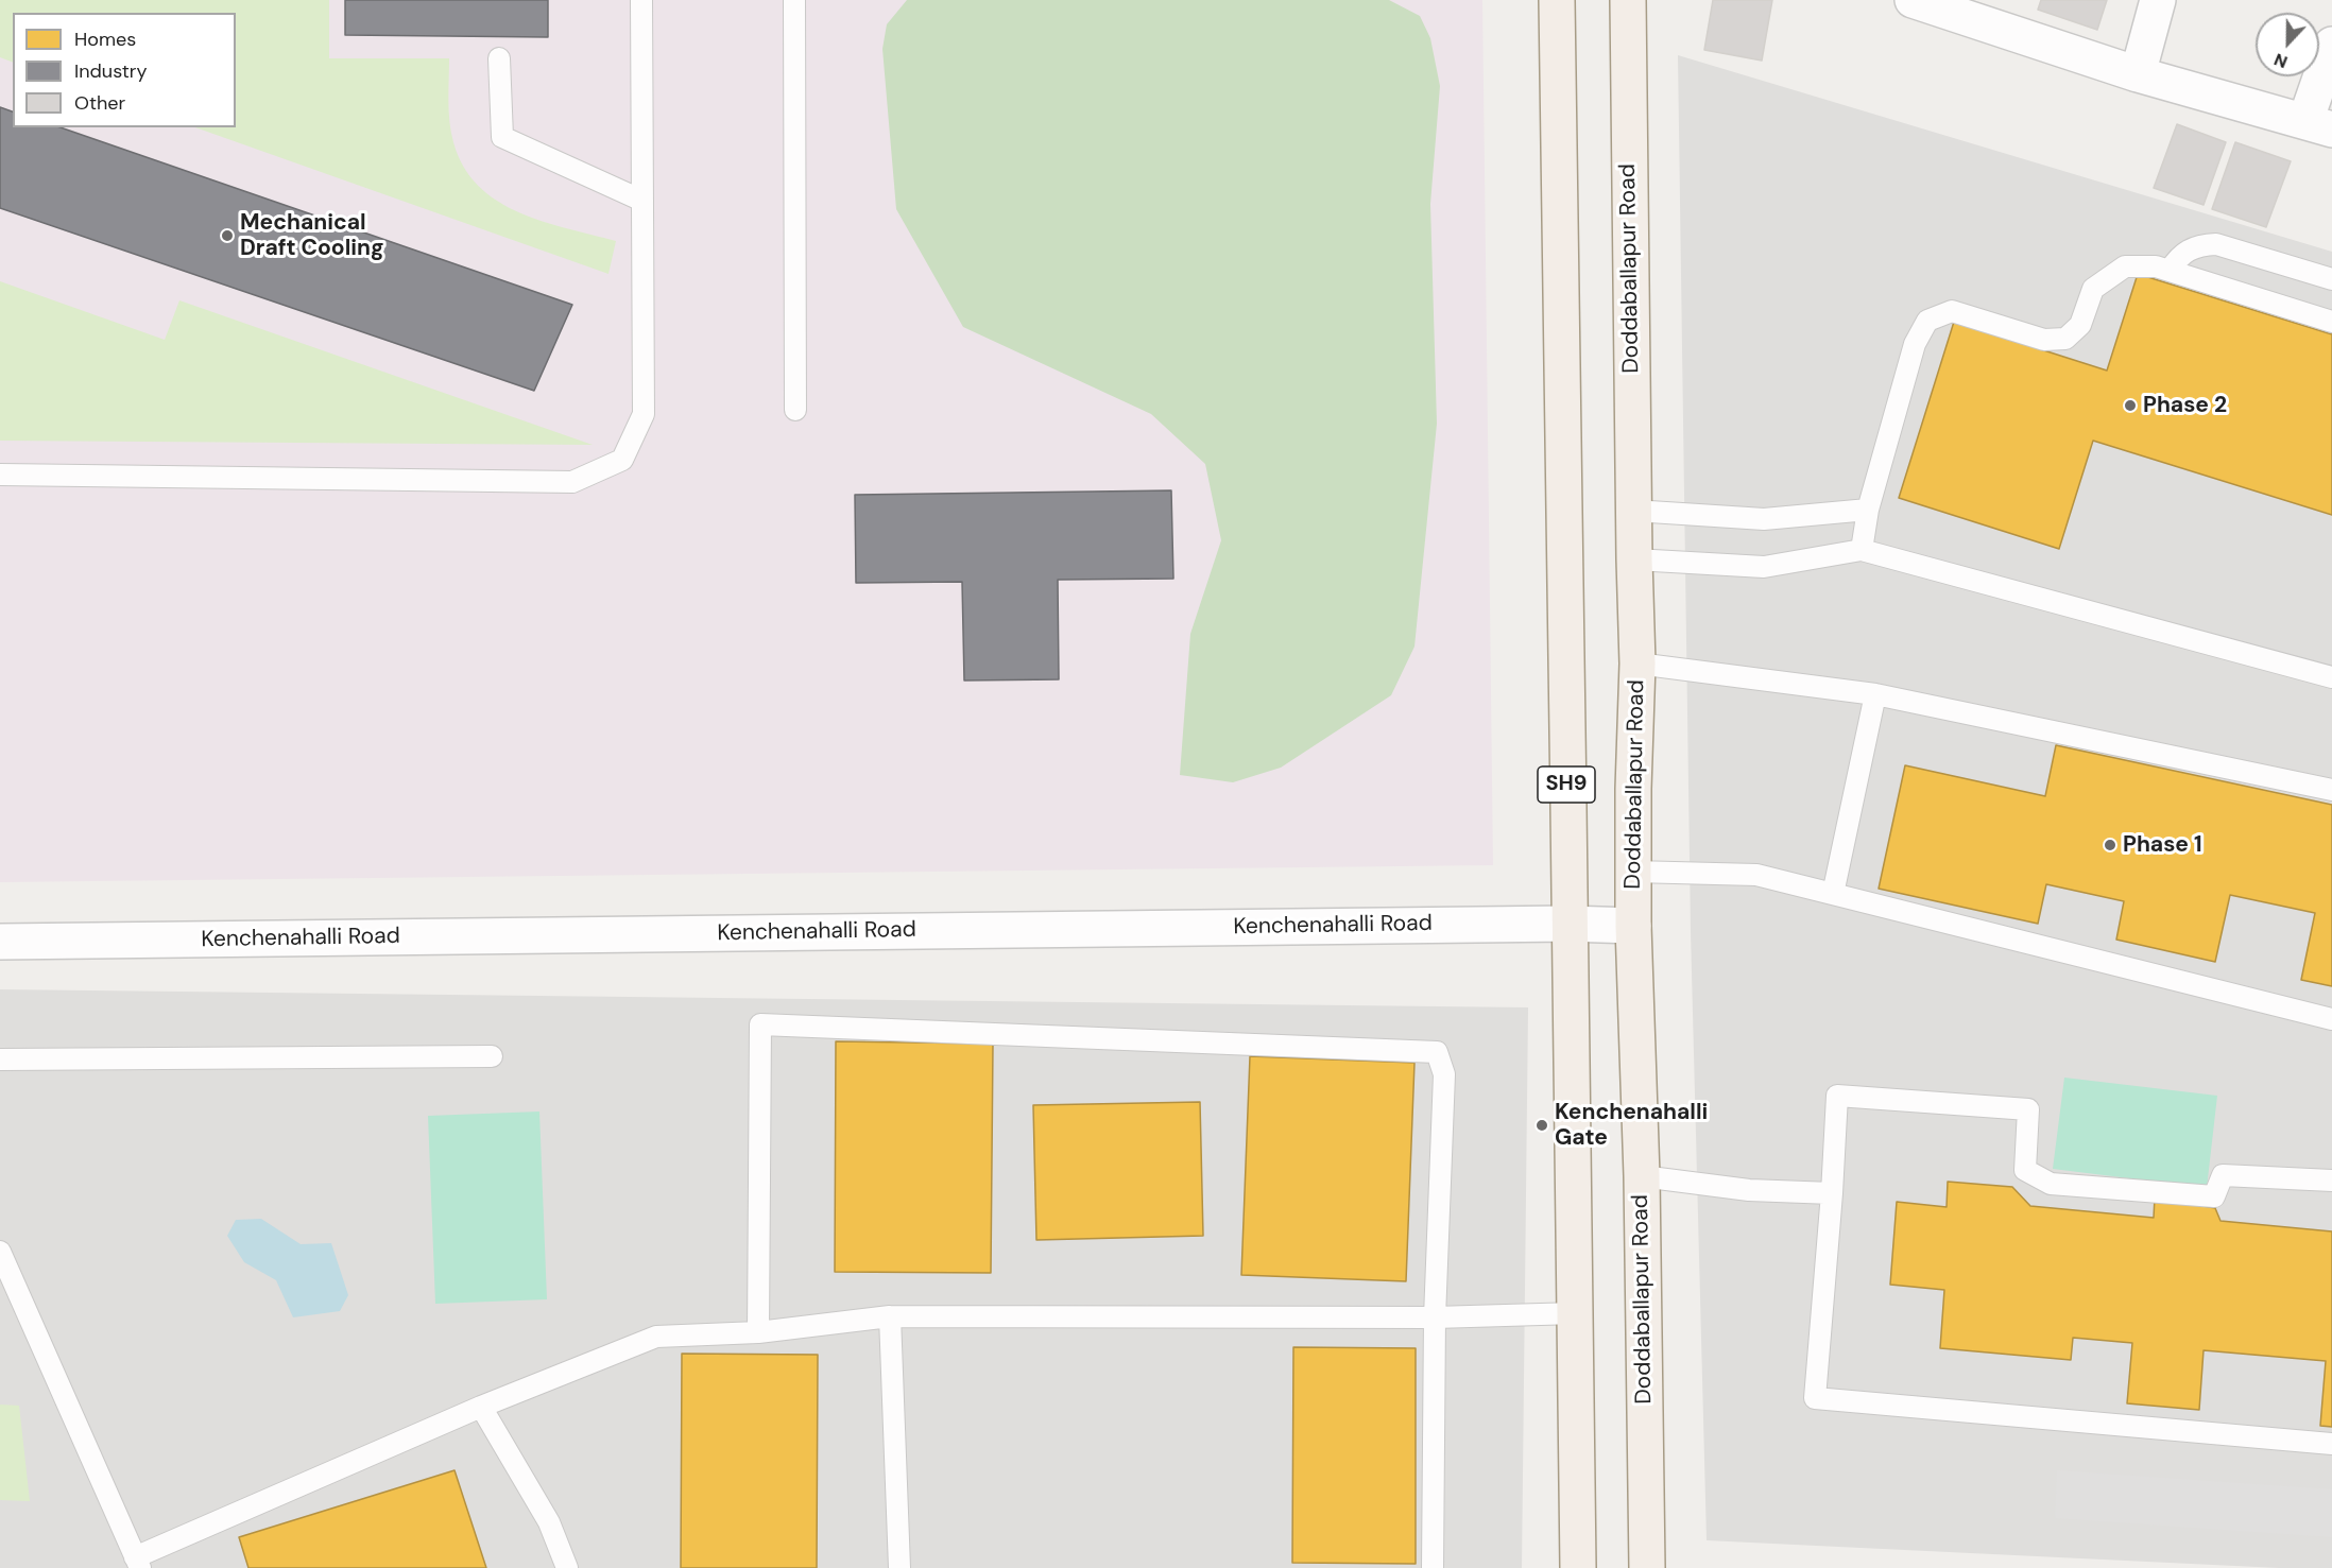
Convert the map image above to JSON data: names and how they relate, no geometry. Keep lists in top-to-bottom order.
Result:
{
  "streets": {
    "main road": ["Doddaballapur Road", "SH9"],
    "street": ["Kenchenahalli Road"]
  },
  "crossings": [
    ["Doddaballapur Road", "Kenchenahalli Road"],
    ["SH9", "Kenchenahalli Road"]
  ],
  "places": [
    "Mechanical Draft Cooling",
    "Phase 2",
    "Phase 1",
    "Kenchenahalli Gate"
  ],
  "legend": ["Homes", "Industry", "Other"],
  "north": "bottom"
}
